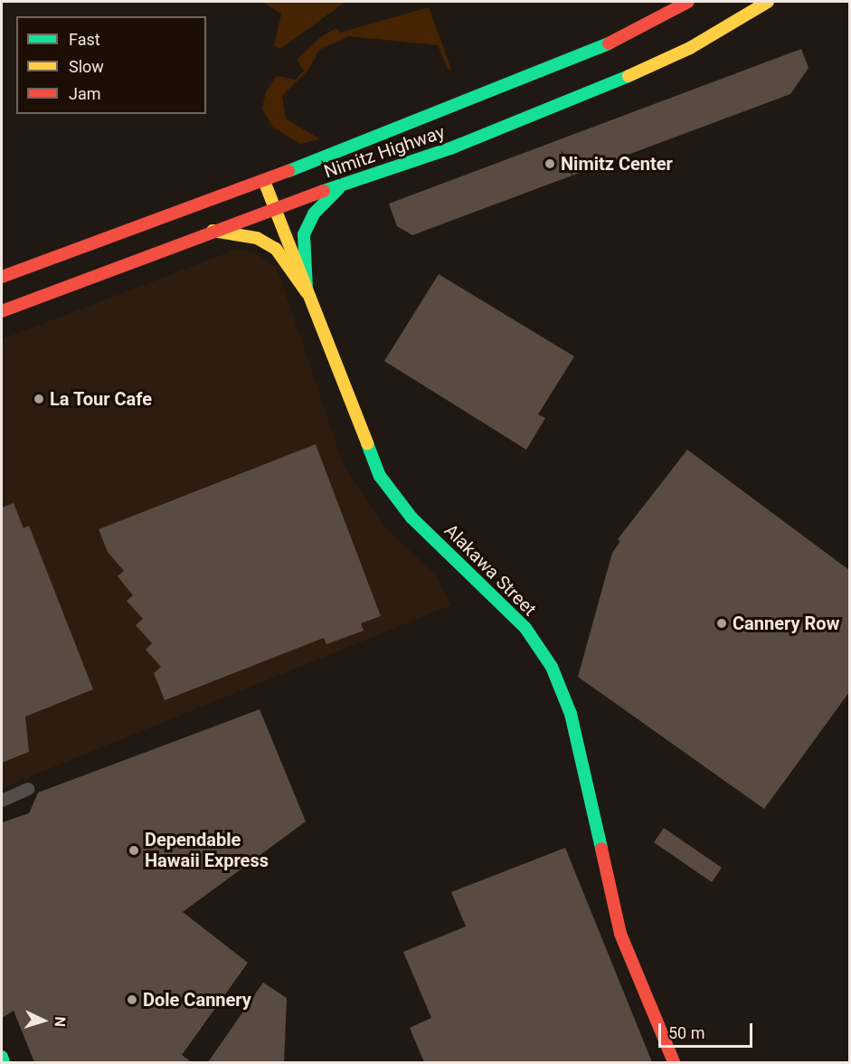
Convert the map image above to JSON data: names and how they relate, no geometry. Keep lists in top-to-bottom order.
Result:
{
  "streets": {
    "main road": ["Nimitz Highway", "Alakawa Street"]
  },
  "crossings": [
    ["Nimitz Highway", "Alakawa Street"]
  ],
  "places": [
    "Nimitz Center",
    "La Tour Cafe",
    "Cannery Row",
    "Dependable Hawaii Express",
    "Dole Cannery"
  ],
  "legend": ["Fast", "Slow", "Jam"],
  "scale_bar": "50 m",
  "north": "right"
}
